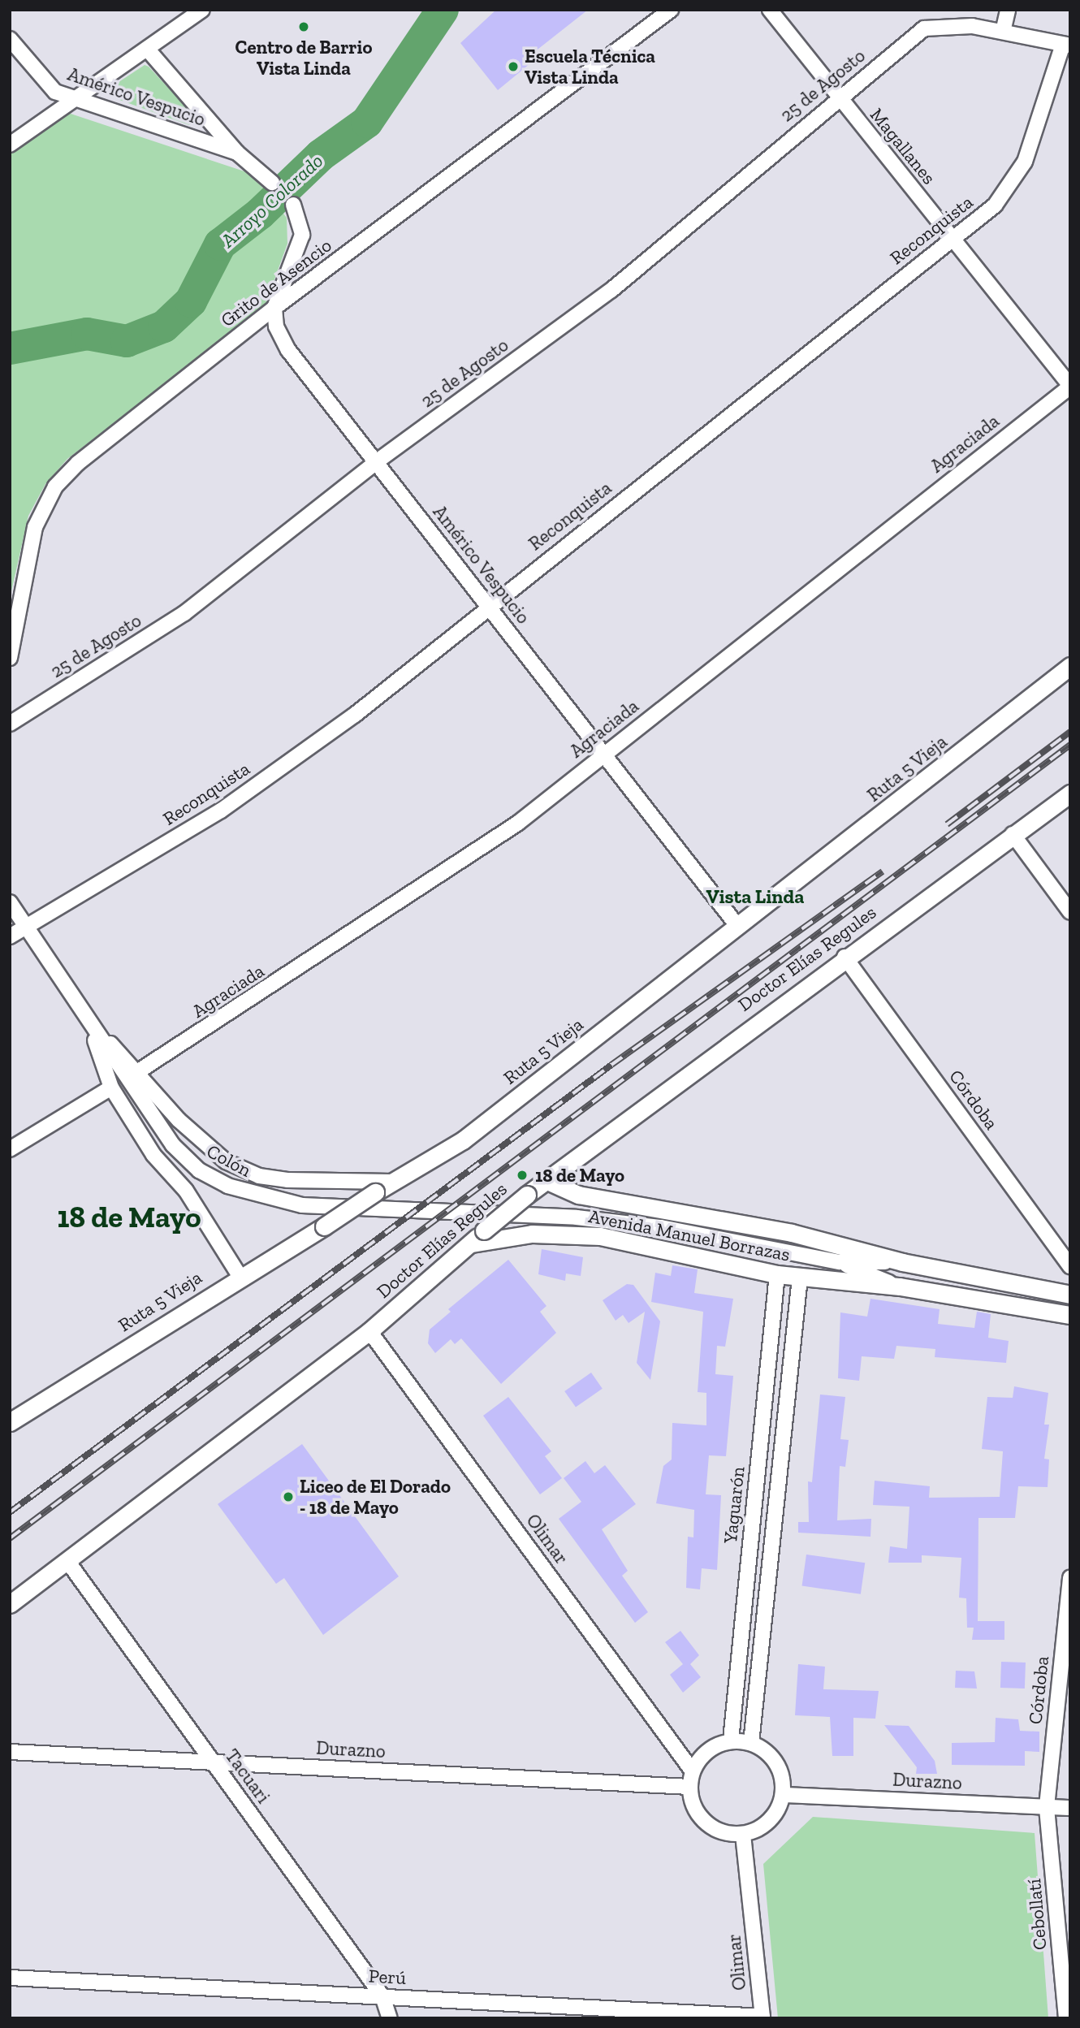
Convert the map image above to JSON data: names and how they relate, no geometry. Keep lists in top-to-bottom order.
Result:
{
  "streets": {
    "street": [
      "25 de Agosto",
      "Américo Vespucio",
      "Magallanes",
      "Reconquista",
      "Grito de Asencio",
      "Agraciada",
      "Ruta 5 Vieja",
      "Doctor Elías Regules",
      "Córdoba",
      "Colón",
      "Avenida Manuel Borrazas",
      "Yaguarón",
      "Olimar",
      "Durazno",
      "Tacuari",
      "Cebollatí",
      "Perú"
    ]
  },
  "crossings": [
    ["25 de Agosto", "Américo Vespucio"],
    ["25 de Agosto", "Magallanes"],
    ["Américo Vespucio", "Reconquista"],
    ["Américo Vespucio", "Grito de Asencio"],
    ["Américo Vespucio", "Agraciada"],
    ["Américo Vespucio", "Ruta 5 Vieja"],
    ["Magallanes", "Reconquista"],
    ["Magallanes", "Agraciada"],
    ["Reconquista", "Colón"],
    ["Agraciada", "Colón"],
    ["Ruta 5 Vieja", "Colón"],
    ["Doctor Elías Regules", "Córdoba"],
    ["Doctor Elías Regules", "Avenida Manuel Borrazas"],
    ["Doctor Elías Regules", "Olimar"],
    ["Doctor Elías Regules", "Tacuari"],
    ["Córdoba", "Durazno"],
    ["Córdoba", "Cebollatí"],
    ["Colón", "Avenida Manuel Borrazas"],
    ["Avenida Manuel Borrazas", "Yaguarón"],
    ["Yaguarón", "Olimar"],
    ["Yaguarón", "Durazno"],
    ["Olimar", "Durazno"],
    ["Olimar", "Perú"],
    ["Durazno", "Tacuari"],
    ["Durazno", "Cebollatí"],
    ["Tacuari", "Perú"]
  ],
  "districts": ["Vista Linda", "18 de Mayo"],
  "water": ["Arroyo Colorado"],
  "places": [
    "Centro de Barrio Vista Linda",
    "Escuela Técnica Vista Linda",
    "18 de Mayo",
    "Liceo de El Dorado - 18 de Mayo"
  ]
}
